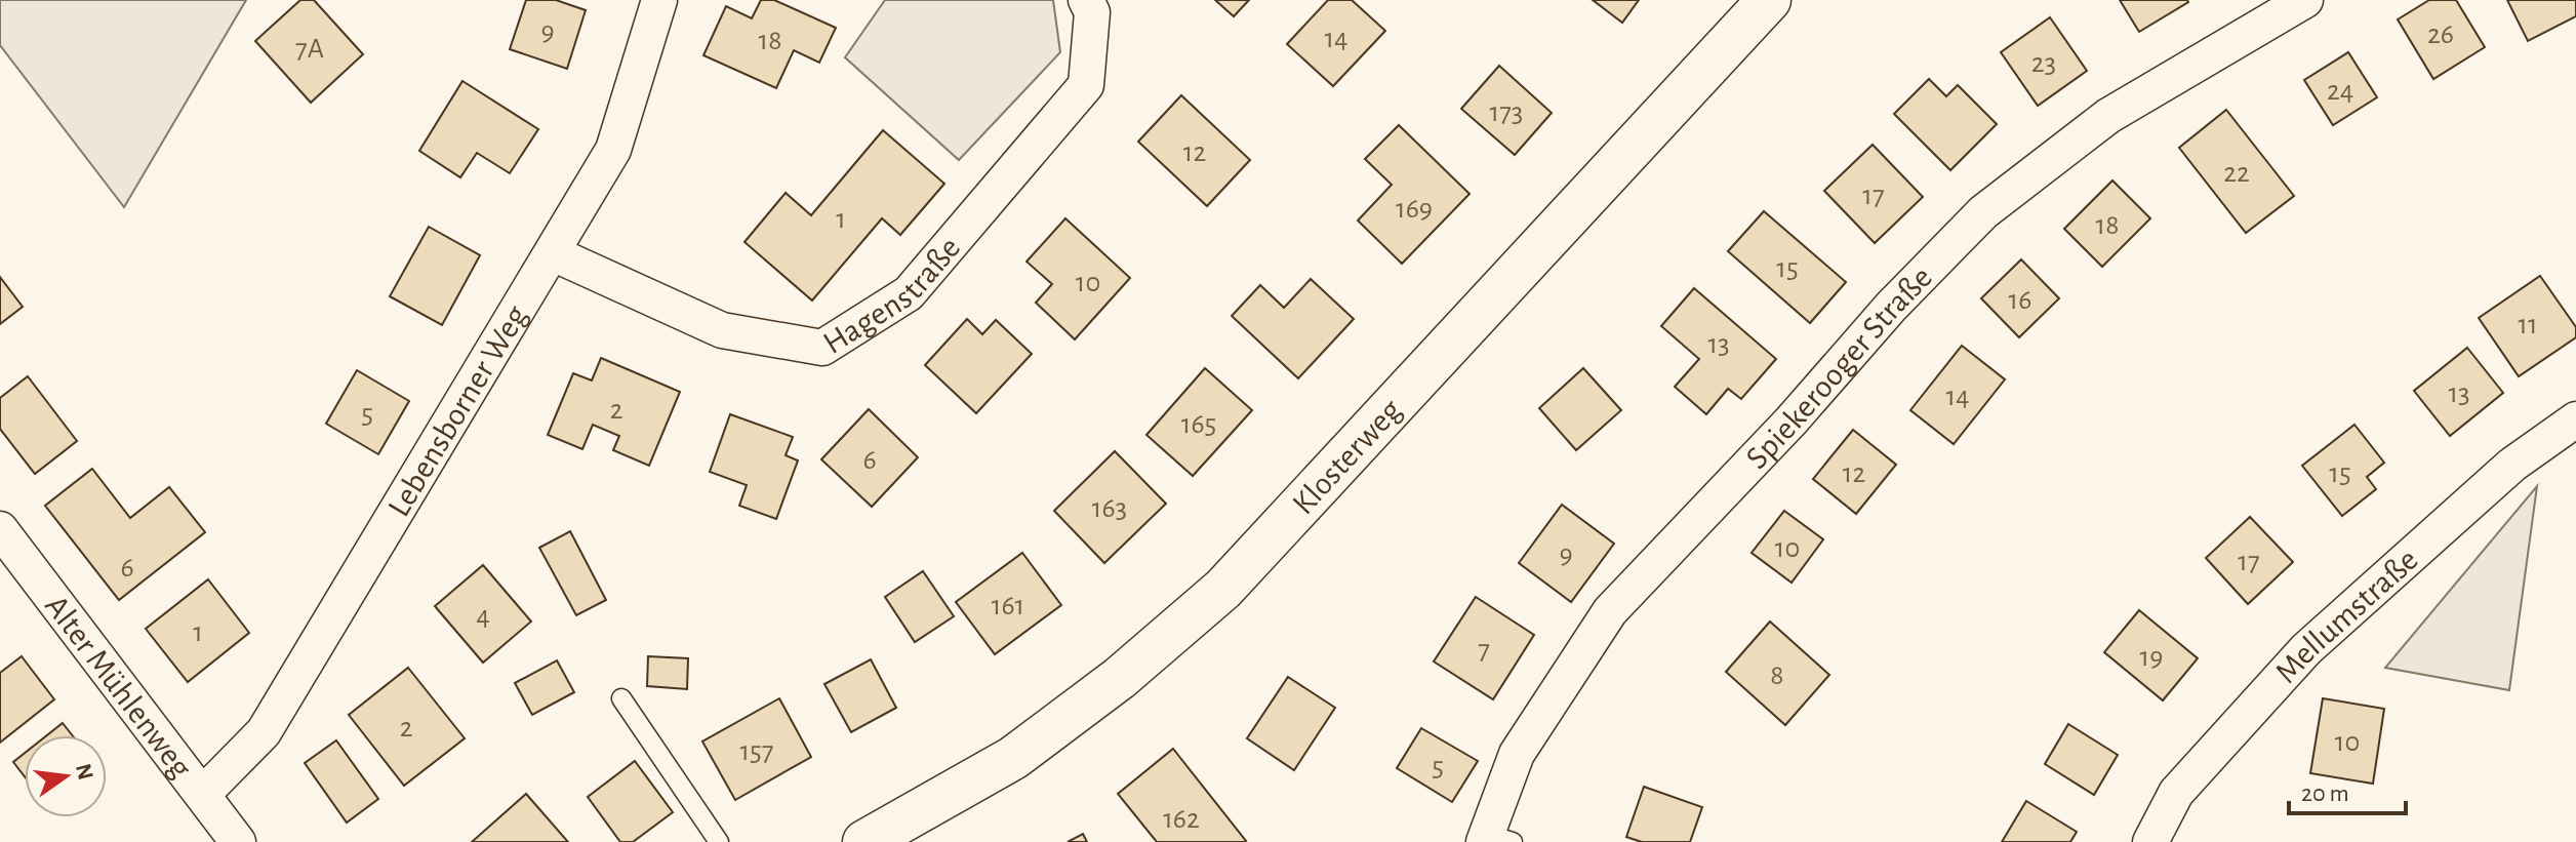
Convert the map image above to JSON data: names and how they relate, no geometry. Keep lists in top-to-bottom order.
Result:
{
  "streets": {
    "street": [
      "Hagenstraße",
      "Spiekerooger Straße",
      "Lebensborner Weg",
      "Klosterweg",
      "Mellumstraße",
      "Alter Mühlenweg"
    ]
  },
  "crossings": [
    ["Hagenstraße", "Lebensborner Weg"],
    ["Lebensborner Weg", "Alter Mühlenweg"]
  ],
  "house_numbers": [
    "9",
    "26",
    "14",
    "18",
    "7A",
    "23",
    "24",
    "173",
    "12",
    "22",
    "17",
    "169",
    "1",
    "18",
    "15",
    "10",
    "16",
    "11",
    "13",
    "13",
    "14",
    "2",
    "5",
    "165",
    "6",
    "12",
    "15",
    "163",
    "10",
    "9",
    "17",
    "6",
    "161",
    "4",
    "1",
    "7",
    "19",
    "8",
    "2",
    "10",
    "157",
    "5",
    "162"
  ],
  "scale_bar": "20 m",
  "north": "right"
}
